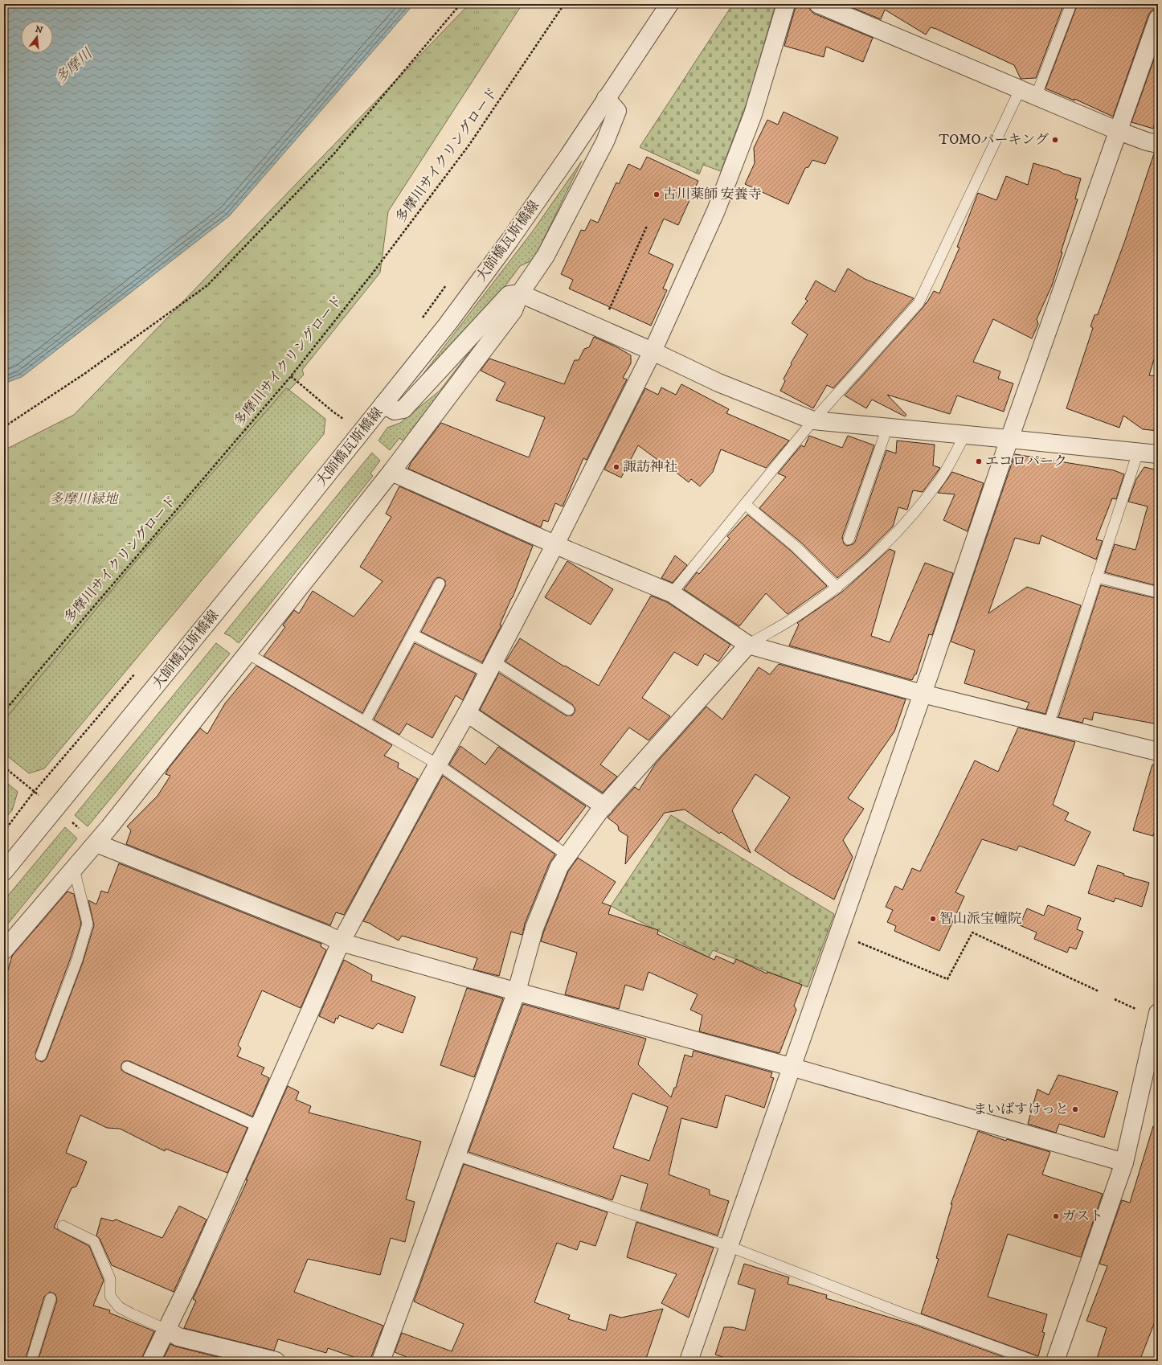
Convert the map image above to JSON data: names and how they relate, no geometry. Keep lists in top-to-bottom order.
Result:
{
  "streets": {
    "street": ["大師橋瓦斯橋線"],
    "path": ["多摩川サイクリングロード"]
  },
  "water": ["多摩川"],
  "parks": ["多摩川緑地"],
  "places": [
    "TOMOパーキング",
    "古川薬師 安養寺",
    "エコロパーク",
    "諏訪神社",
    "智山派宝幢院",
    "まいばすけっと",
    "ガスト"
  ],
  "north": "top"
}
